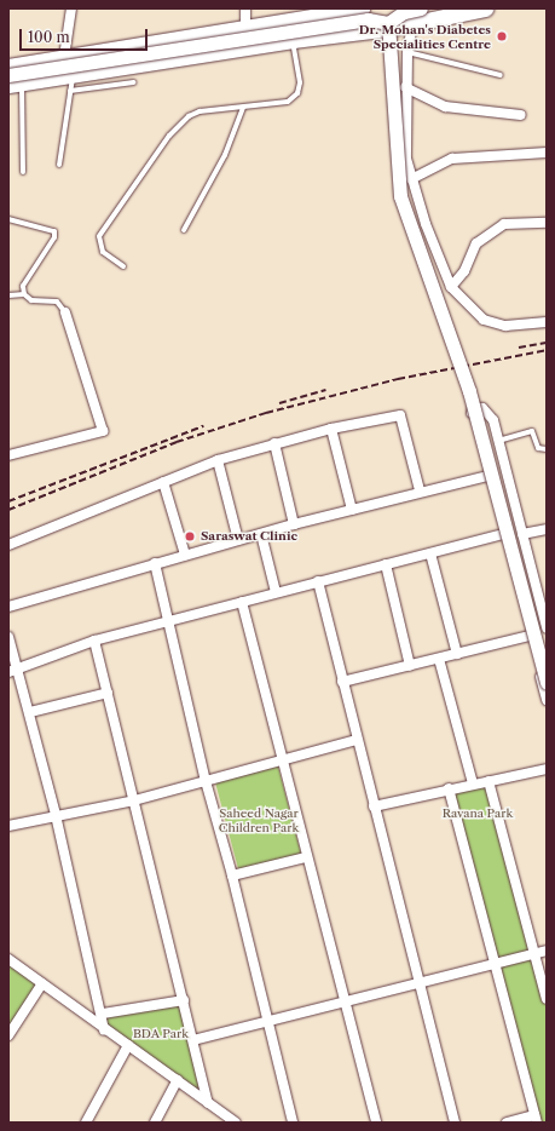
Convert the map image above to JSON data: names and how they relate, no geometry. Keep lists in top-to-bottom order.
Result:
{
  "parks": ["Saheed Nagar Children Park", "Ravana Park", "BDA Park"],
  "places": ["Dr. Mohan's Diabetes Specialities Centre", "Saraswat Clinic"],
  "scale_bar": "100 m"
}
